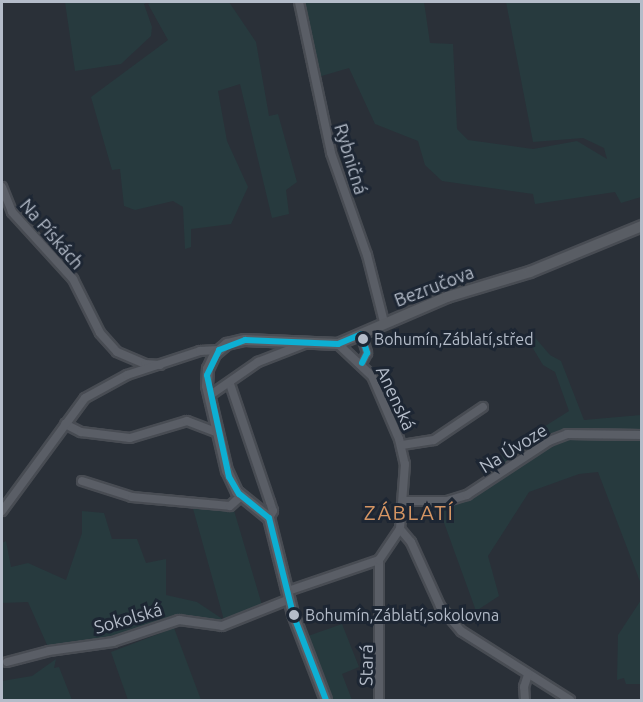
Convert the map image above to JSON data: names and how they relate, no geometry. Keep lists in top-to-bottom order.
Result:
{
  "streets": {
    "main road": ["Bezručova"],
    "street": [
      "Rybničná",
      "Na Pískách",
      "Anenská",
      "Na Úvoze",
      "Sokolská",
      "Stará"
    ]
  },
  "crossings": [
    ["Rybničná", "Bezručova"],
    ["Bezručova", "Anenská"],
    ["Anenská", "Na Úvoze"],
    ["Sokolská", "Stará"]
  ],
  "districts": ["ZÁBLATÍ"],
  "places": ["Bohumín,Záblatí,střed", "Bohumín,Záblatí,sokolovna"]
}
